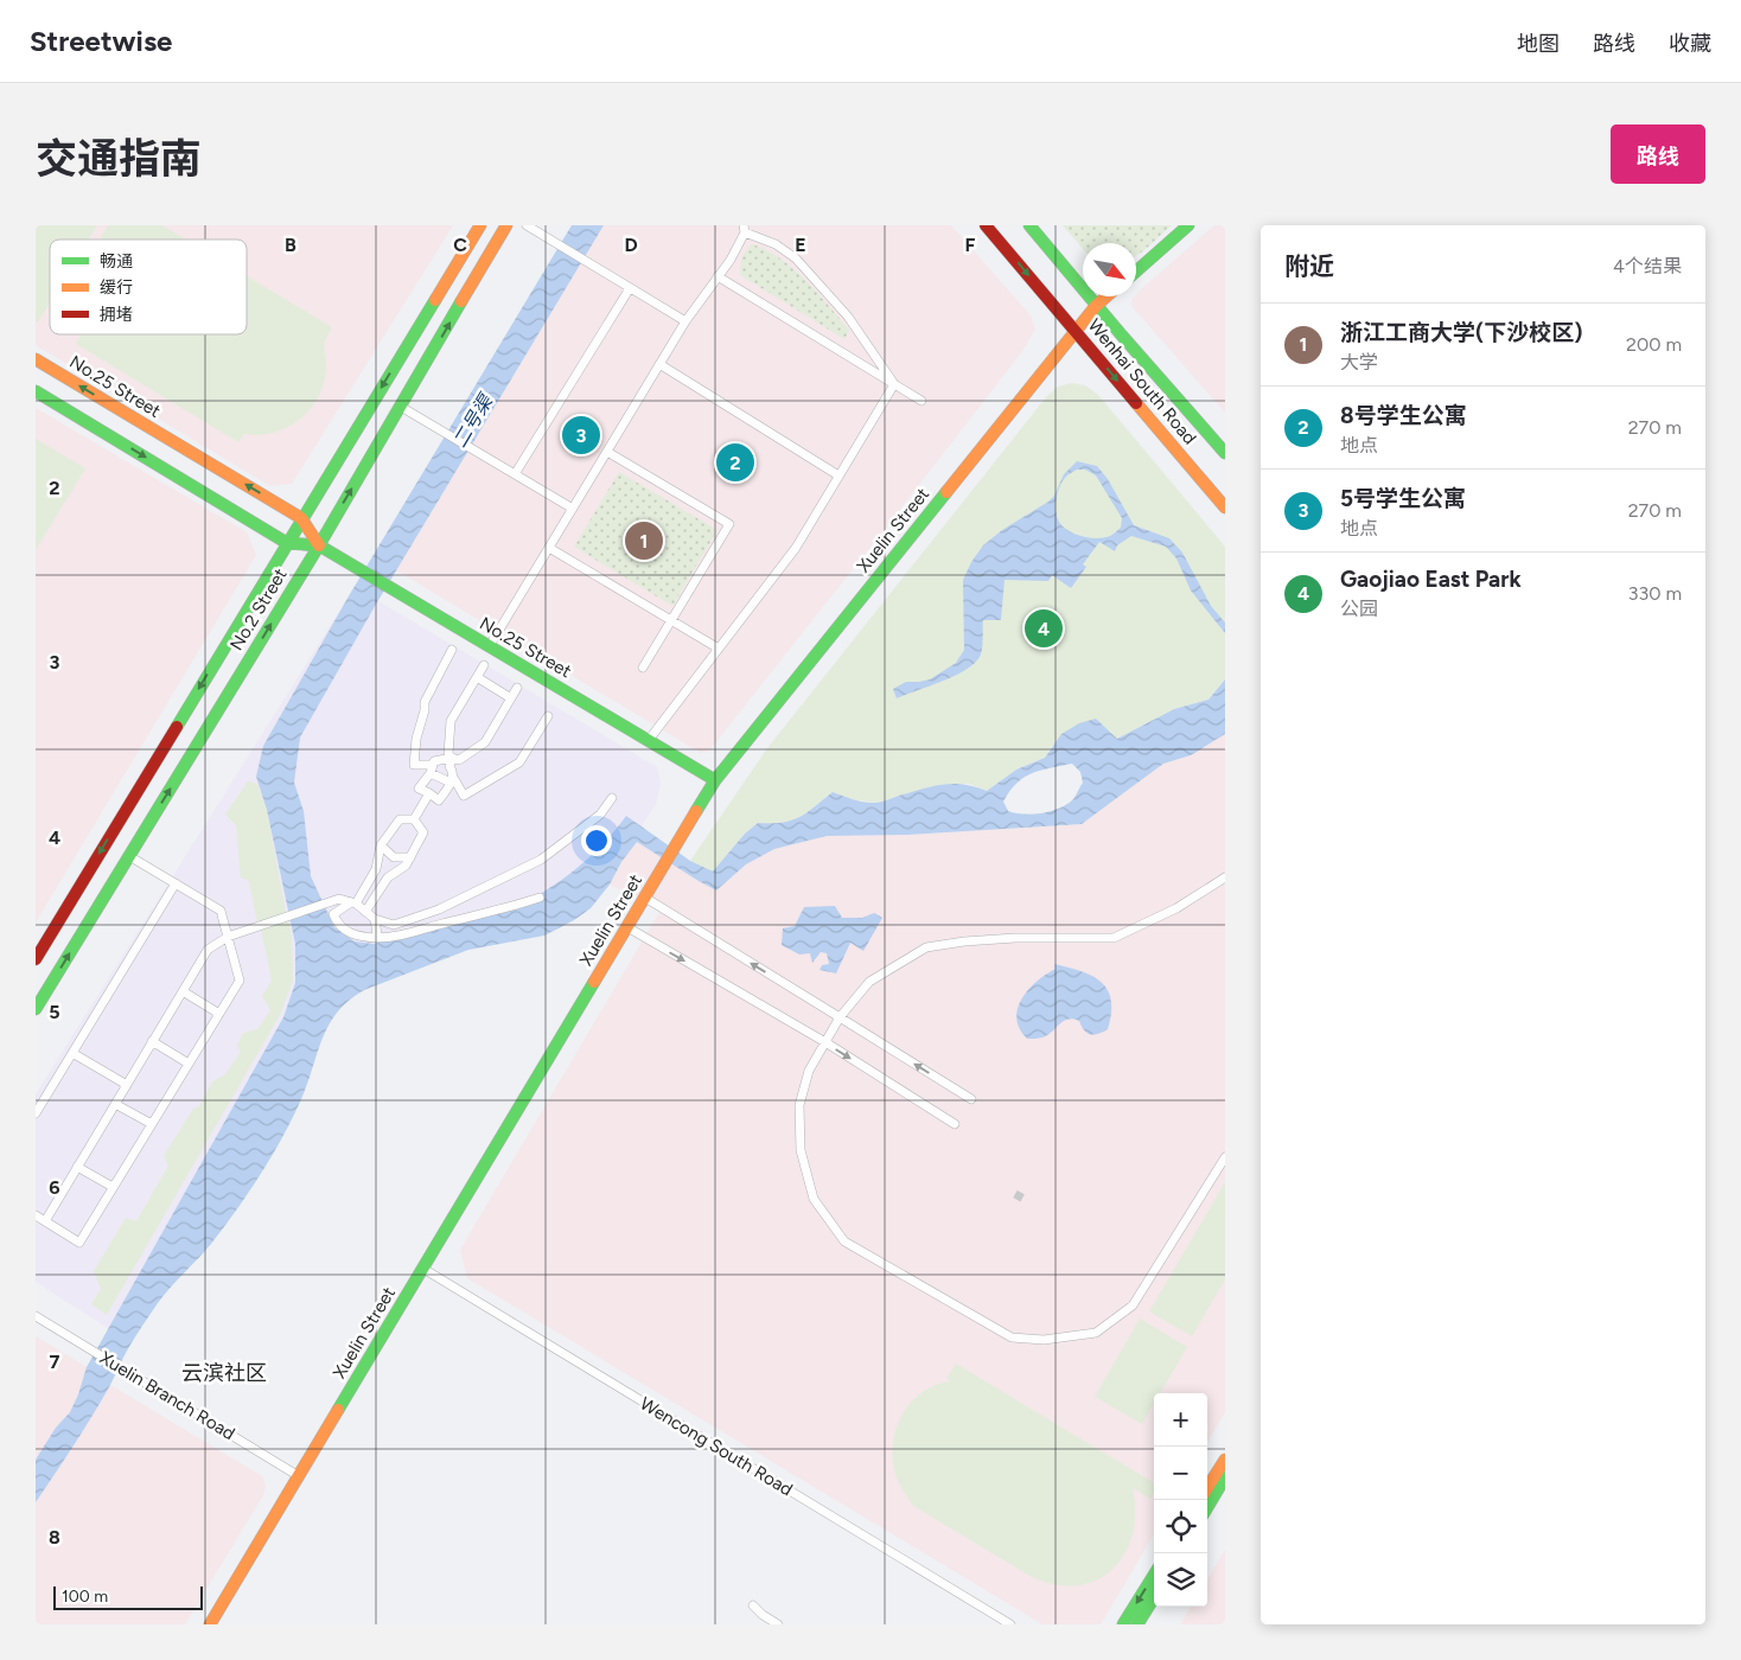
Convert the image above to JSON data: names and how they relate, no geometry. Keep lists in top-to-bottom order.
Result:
{
  "streets": {
    "main road": [
      "Wenhai South Road",
      "No.25 Street",
      "Xuelin Street",
      "No.2 Street"
    ],
    "street": ["Xuelin Branch Road", "Wencong South Road"]
  },
  "crossings": [
    ["Wenhai South Road", "Xuelin Street"],
    ["No.25 Street", "Xuelin Street"],
    ["No.25 Street", "No.2 Street"],
    ["Xuelin Street", "Xuelin Branch Road"],
    ["Xuelin Street", "Wencong South Road"]
  ],
  "districts": ["云滨社区"],
  "water": ["二号渠"],
  "legend": ["畅通", "缓行", "拥堵"],
  "scale_bar": "100 m",
  "north": "bottom right",
  "page": {
    "header": "Streetwise",
    "nav": ["地图", "路线", "收藏"],
    "title": "交通指南",
    "buttons": "路线",
    "heading": ["附近", "4个结果"],
    "list": [
      {
        "mark": "1",
        "name": "浙江工商大学(下沙校区)",
        "note": "大学",
        "value": "200 m"
      },
      {
        "mark": "2",
        "name": "8号学生公寓",
        "note": "地点",
        "value": "270 m"
      },
      {
        "mark": "3",
        "name": "5号学生公寓",
        "note": "地点",
        "value": "270 m"
      },
      {
        "mark": "4",
        "name": "Gaojiao East Park",
        "note": "公园",
        "value": "330 m"
      }
    ],
    "pins": [
      "3",
      "2",
      "1",
      "4"
    ],
    "map_buttons": ["+", "−"],
    "scale": "100 m"
  },
  "grid": {
    "columns": [
      "B",
      "C",
      "D",
      "E",
      "F"
    ],
    "rows": [
      "2",
      "3",
      "4",
      "5",
      "6",
      "7",
      "8"
    ]
  }
}
